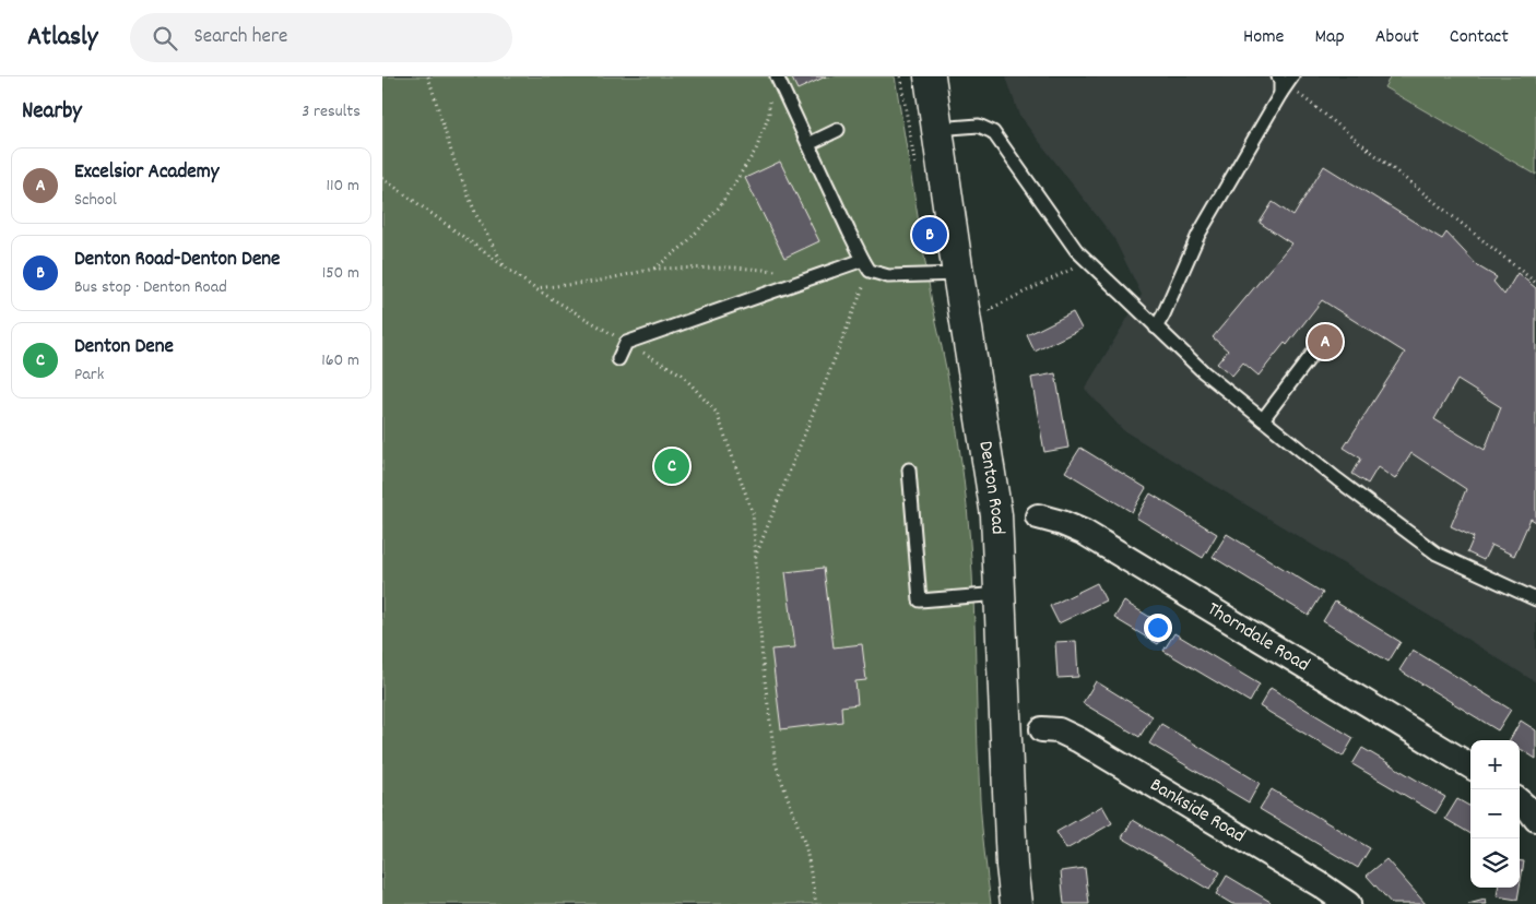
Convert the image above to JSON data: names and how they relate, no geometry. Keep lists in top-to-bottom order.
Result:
{
  "streets": {
    "main road": ["Denton Road"],
    "street": ["Thorndale Road", "Bankside Road"]
  },
  "page": {
    "header": "Atlasly",
    "search": "Search here",
    "nav": [
      "Home",
      "Map",
      "About",
      "Contact"
    ],
    "heading": ["Nearby", "3 results"],
    "list": [
      {
        "mark": "A",
        "name": "Excelsior Academy",
        "note": "School",
        "value": "110 m"
      },
      {
        "mark": "B",
        "name": "Denton Road-Denton Dene",
        "note": "Bus stop · Denton Road",
        "value": "150 m"
      },
      {
        "mark": "C",
        "name": "Denton Dene",
        "note": "Park",
        "value": "160 m"
      }
    ],
    "pins": ["B", "A", "C"],
    "map_buttons": ["+", "−"]
  }
}
